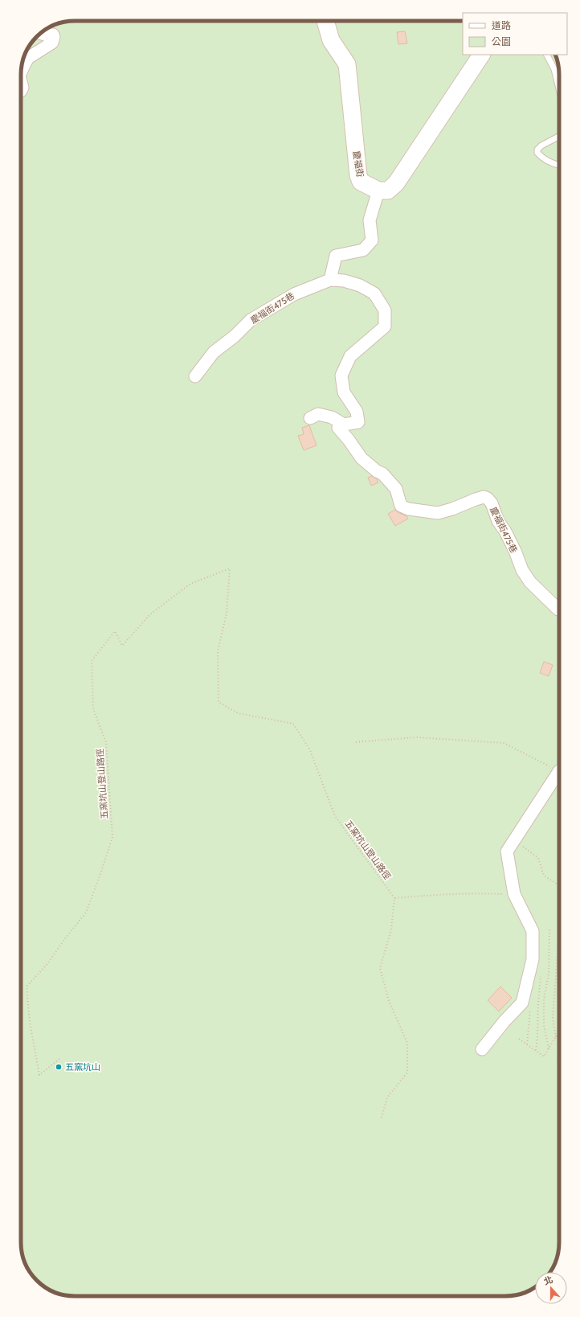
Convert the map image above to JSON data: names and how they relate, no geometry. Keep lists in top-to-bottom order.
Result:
{
  "streets": {
    "street": ["慶福街", "慶福街475巷"],
    "path": ["五窯坑山登山路徑"]
  },
  "places": ["五窯坑山"],
  "legend": ["道路", "公園"],
  "north": "top"
}
